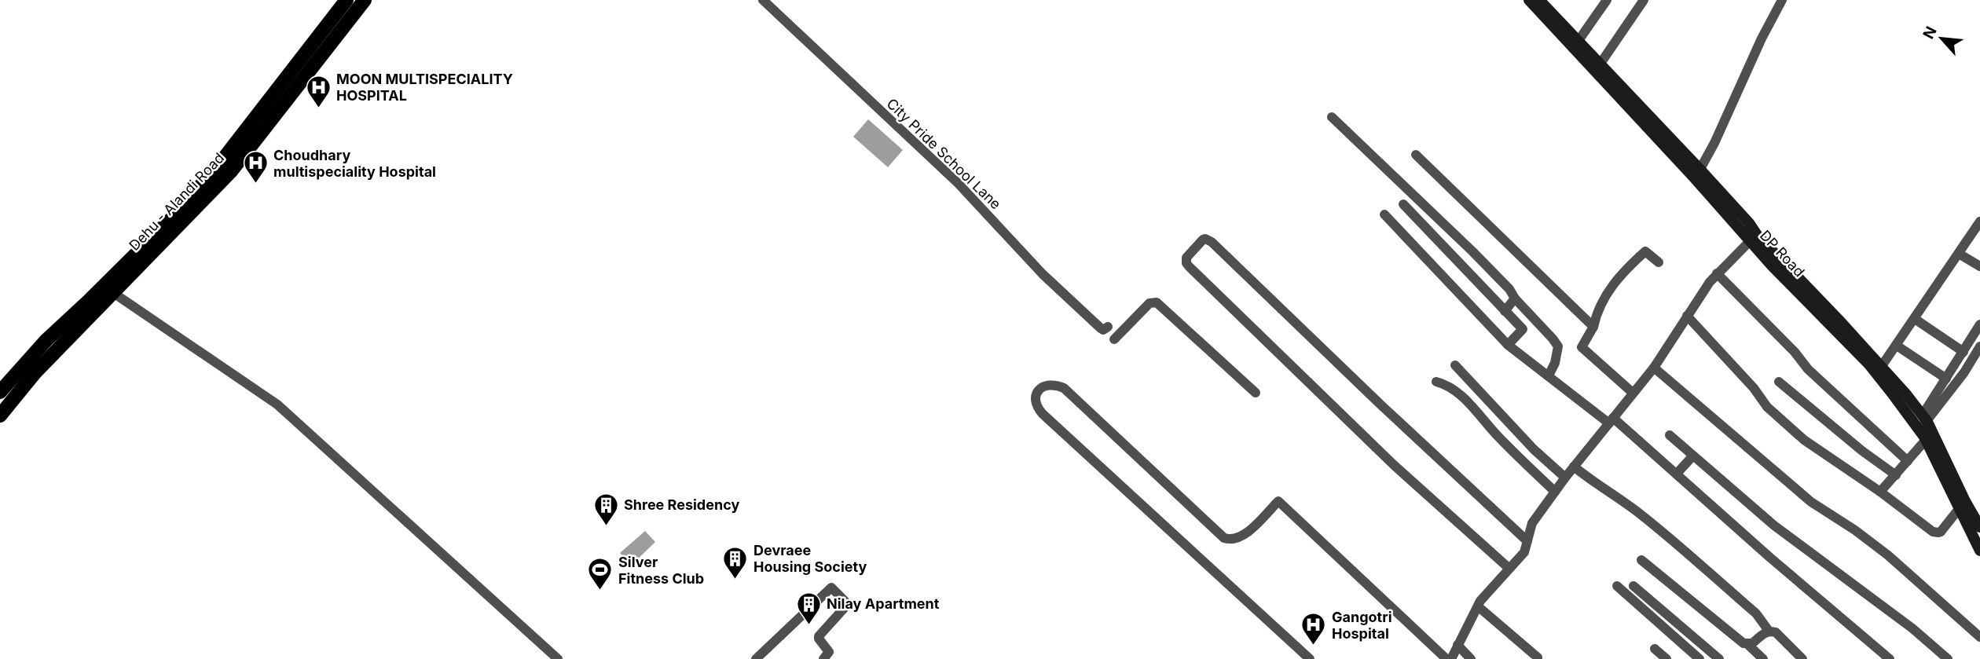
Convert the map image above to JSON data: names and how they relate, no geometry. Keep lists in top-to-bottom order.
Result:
{
  "streets": {
    "main road": ["Dehu - Alandi Road"],
    "street": ["City Pride School Lane", "DP Road"]
  },
  "places": {
    "hospital": ["MOON MULTISPECIALITY HOSPITAL", "Choudhary multispeciality Hospital", "Gangotri Hospital"],
    "building": ["Shree Residency", "Devraee Housing Society", "Nilay Apartment"],
    "sports": ["Silver Fitness Club"]
  },
  "north": "top left"
}
